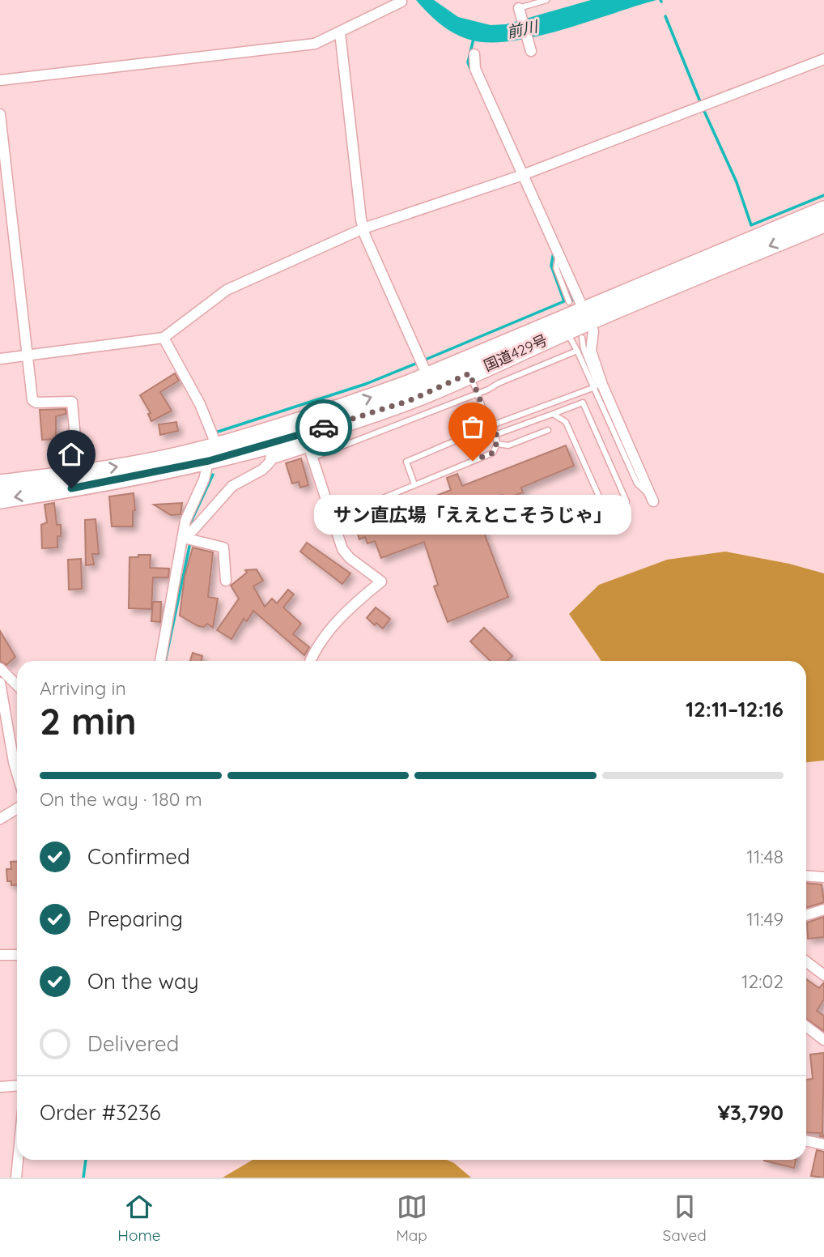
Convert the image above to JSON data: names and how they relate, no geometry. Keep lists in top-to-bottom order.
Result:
{
  "streets": {
    "highway": ["国道429号"]
  },
  "water": ["前川"],
  "places": ["サン直広場「ええとこそうじゃ」"],
  "page": {
    "bubble": "サン直広場「ええとこそうじゃ」",
    "heading": ["2 min", "Arriving in", "12:11–12:16"],
    "panel": ["Order #3236", "¥3,790"],
    "bar": "On the way · 180 m",
    "list": [
      ["Confirmed", "11:48"],
      ["Preparing", "11:49"],
      ["On the way", "12:02"],
      "Delivered"
    ],
    "tabs": ["Home", "Map", "Saved"]
  }
}
